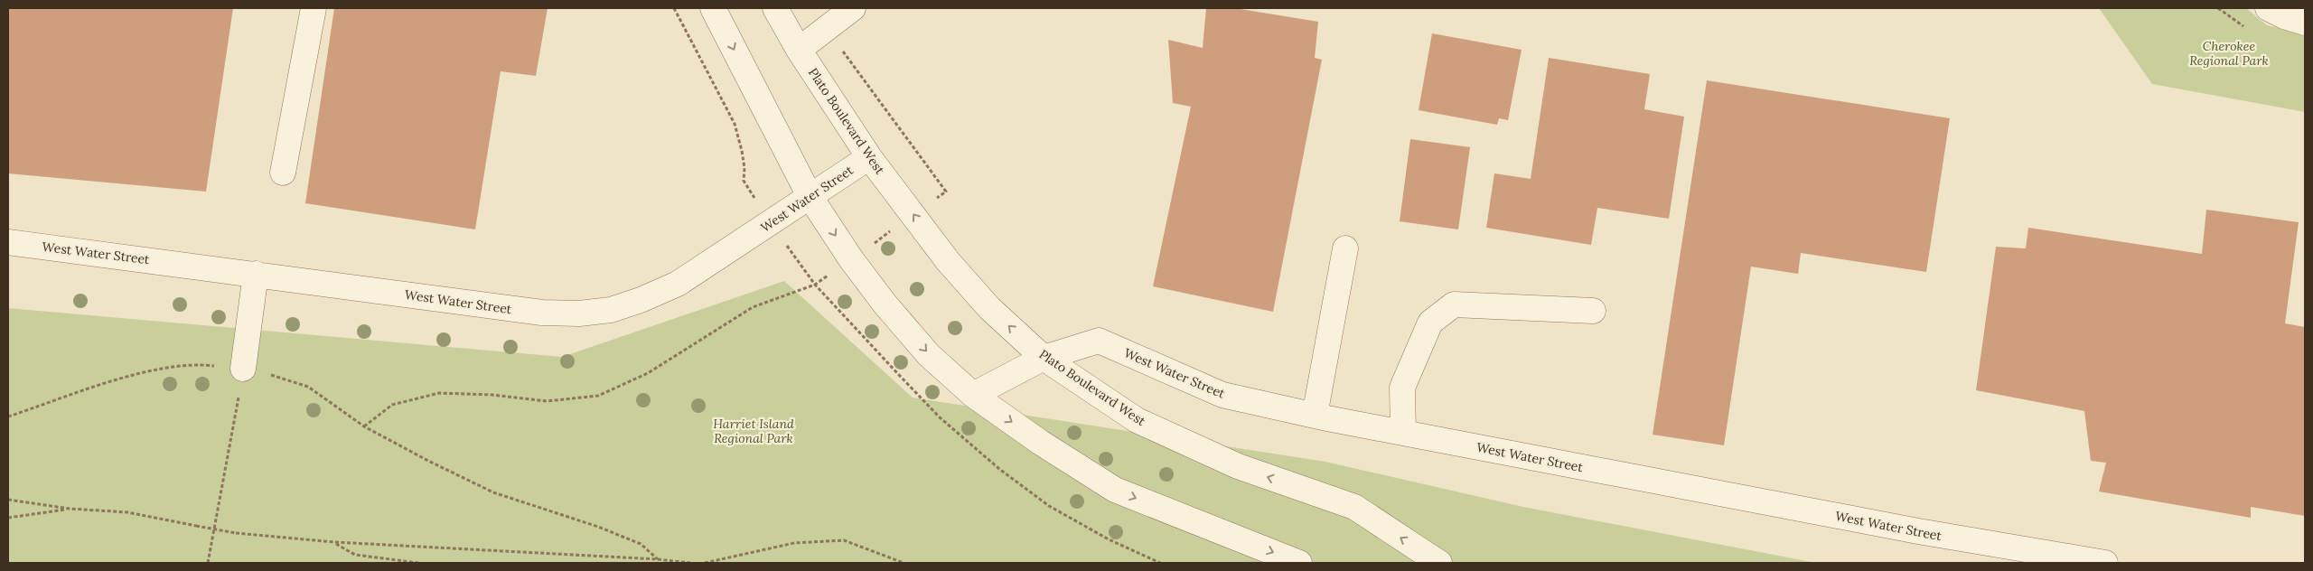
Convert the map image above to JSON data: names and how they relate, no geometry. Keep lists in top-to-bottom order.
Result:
{
  "streets": {
    "street": ["Plato Boulevard West", "West Water Street"]
  },
  "crossings": [
    ["Plato Boulevard West", "West Water Street"]
  ],
  "parks": ["Cherokee Regional Park", "Harriet Island Regional Park"]
}
